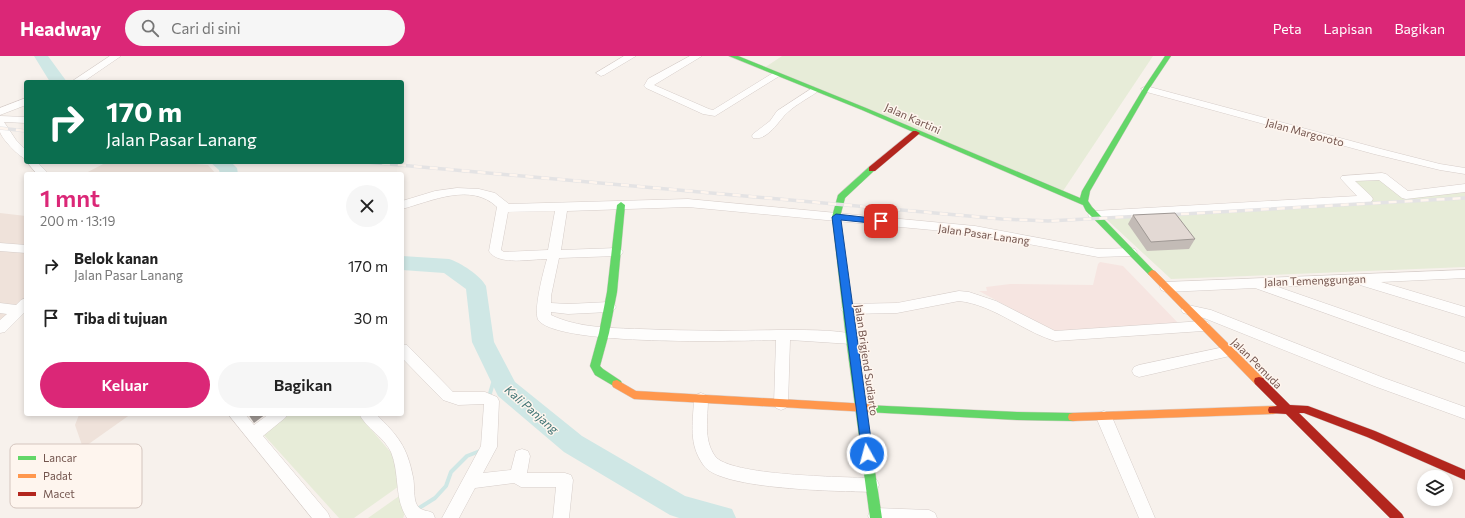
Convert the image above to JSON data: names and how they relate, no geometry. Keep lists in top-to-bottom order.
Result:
{
  "streets": {
    "street": [
      "Jalan Kartini",
      "Jalan Margoroto",
      "Jalan Pasar Lanang",
      "Jalan Temenggungan",
      "Jalan Brigjend Sudiarto",
      "Jalan Pemuda"
    ]
  },
  "crossings": [
    ["Jalan Kartini", "Jalan Pemuda"],
    ["Jalan Pasar Lanang", "Jalan Brigjend Sudiarto"],
    ["Jalan Pasar Lanang", "Jalan Pemuda"],
    ["Jalan Temenggungan", "Jalan Pemuda"]
  ],
  "water": ["Kali Panjang"],
  "legend": ["Lancar", "Padat", "Macet"],
  "page": {
    "header": "Headway",
    "search": "Cari di sini",
    "nav": ["Peta", "Lapisan", "Bagikan"],
    "turn": ["170 m", "Jalan Pasar Lanang"],
    "heading": ["1 mnt", "200 m · 13:19"],
    "list": [
      {
        "name": "Belok kanan",
        "note": "Jalan Pasar Lanang",
        "value": "170 m"
      },
      {
        "name": "Tiba di tujuan",
        "value": "30 m"
      }
    ],
    "buttons": ["Keluar", "Bagikan"]
  }
}
